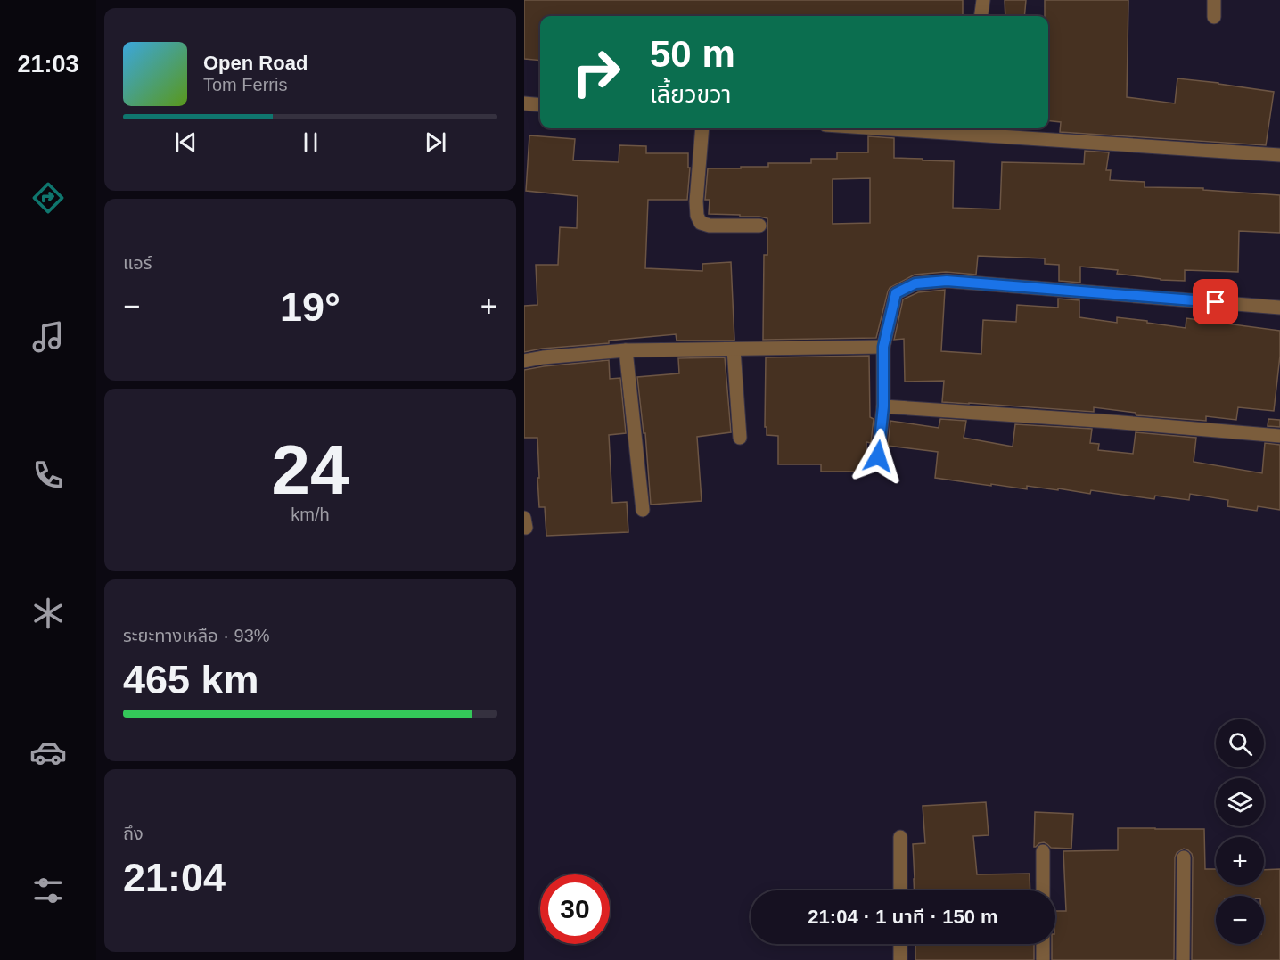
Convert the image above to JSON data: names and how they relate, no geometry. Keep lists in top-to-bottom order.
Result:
{
  "page": {
    "tabs": "21:03",
    "turn": ["50 m", "เลี้ยวขวา"],
    "song": ["Open Road", "Tom Ferris"],
    "tile": [
      "แอร์",
      ["24", "km/h"],
      ["ระยะทางเหลือ · 93%", "465 km"],
      ["ถึง", "21:04"]
    ],
    "heat": ["−", "19°", "+"],
    "map_buttons": ["+", "−"],
    "limit": "30",
    "trip": "21:04 · 1 นาที · 150 m"
  }
}
